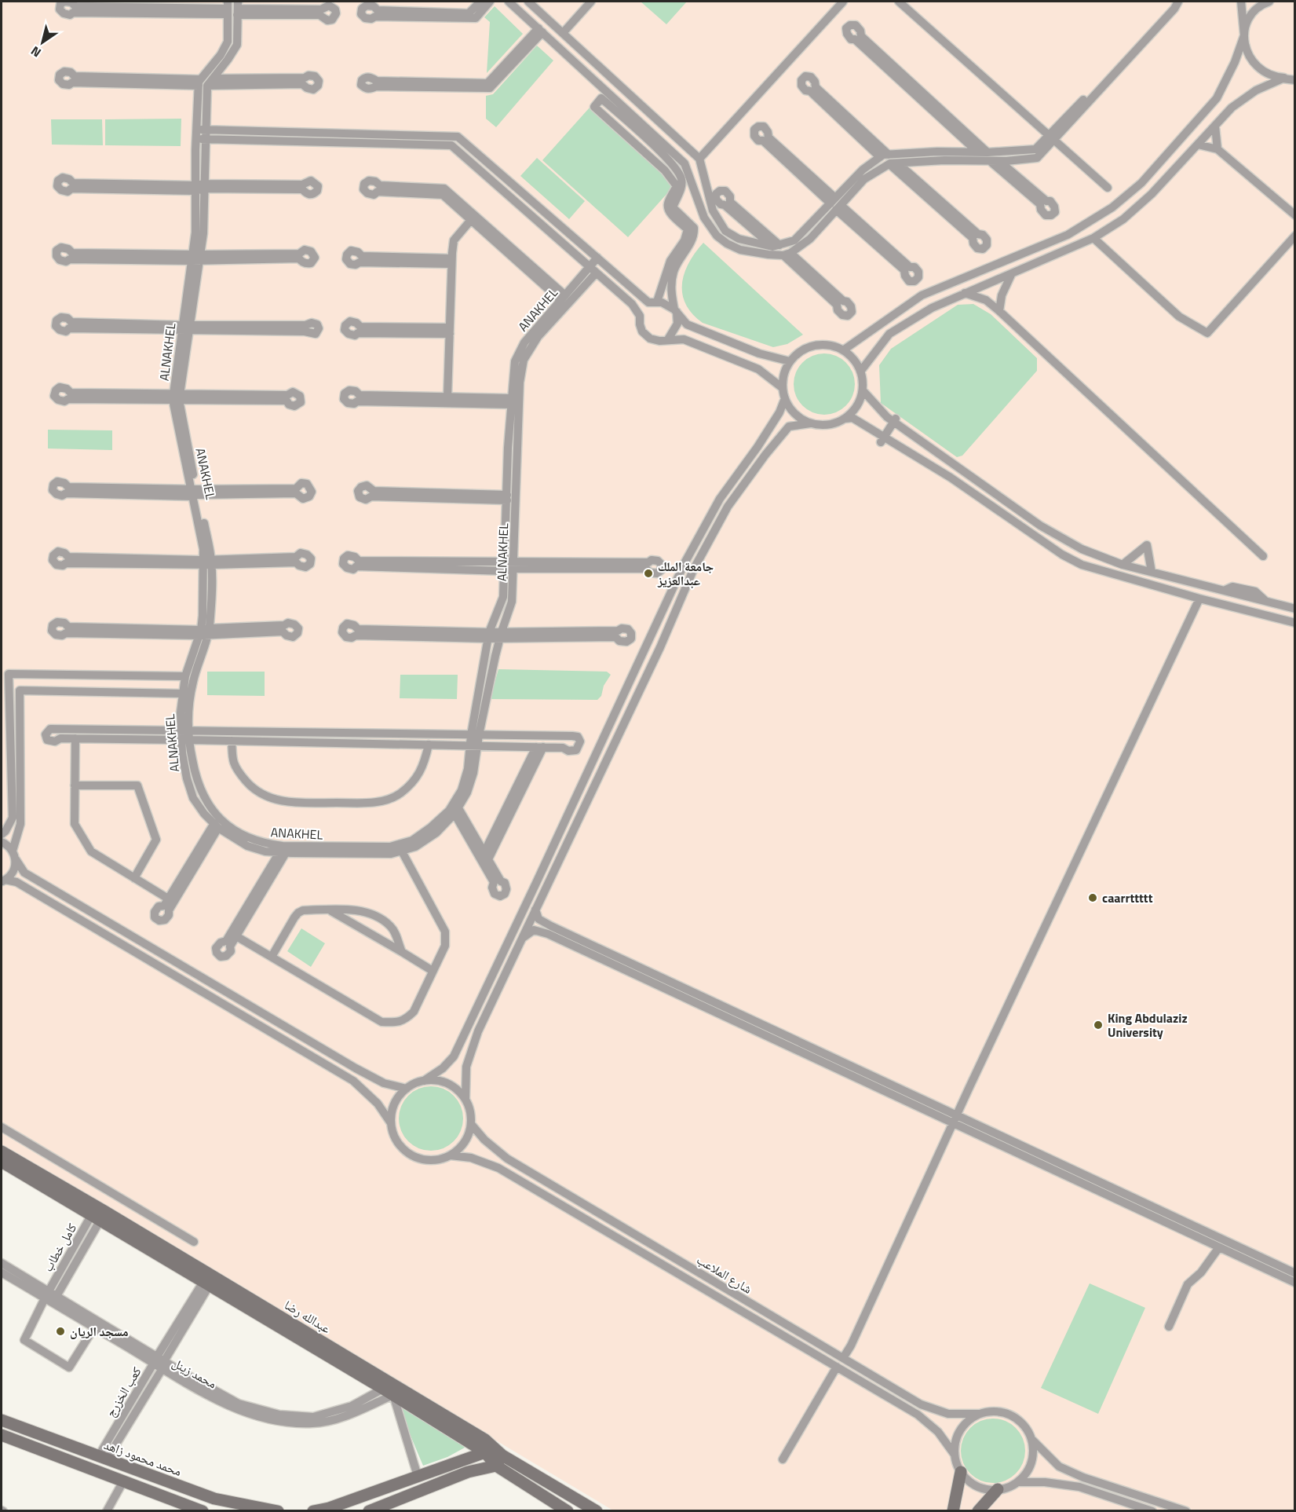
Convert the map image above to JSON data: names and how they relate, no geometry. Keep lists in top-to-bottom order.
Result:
{
  "streets": {
    "street": [
      "ANAKHEL",
      "ALNAKHEL",
      "كامل خطاب",
      "شارع الملاعب",
      "عبدالله رضا",
      "محمد زينل",
      "كعب الخزرج",
      "محمد محمود زاهد"
    ]
  },
  "crossings": [
    ["ANAKHEL", "ALNAKHEL"],
    ["كامل خطاب", "عبدالله رضا"],
    ["كامل خطاب", "محمد زينل"],
    ["عبدالله رضا", "محمد زينل"],
    ["عبدالله رضا", "كعب الخزرج"],
    ["محمد زينل", "كعب الخزرج"],
    ["كعب الخزرج", "محمد محمود زاهد"]
  ],
  "places": [
    "جامعة الملك عبدالعزيز",
    "caarrttttt",
    "King Abdulaziz University",
    "مسجد الريان"
  ],
  "north": "bottom left"
}
